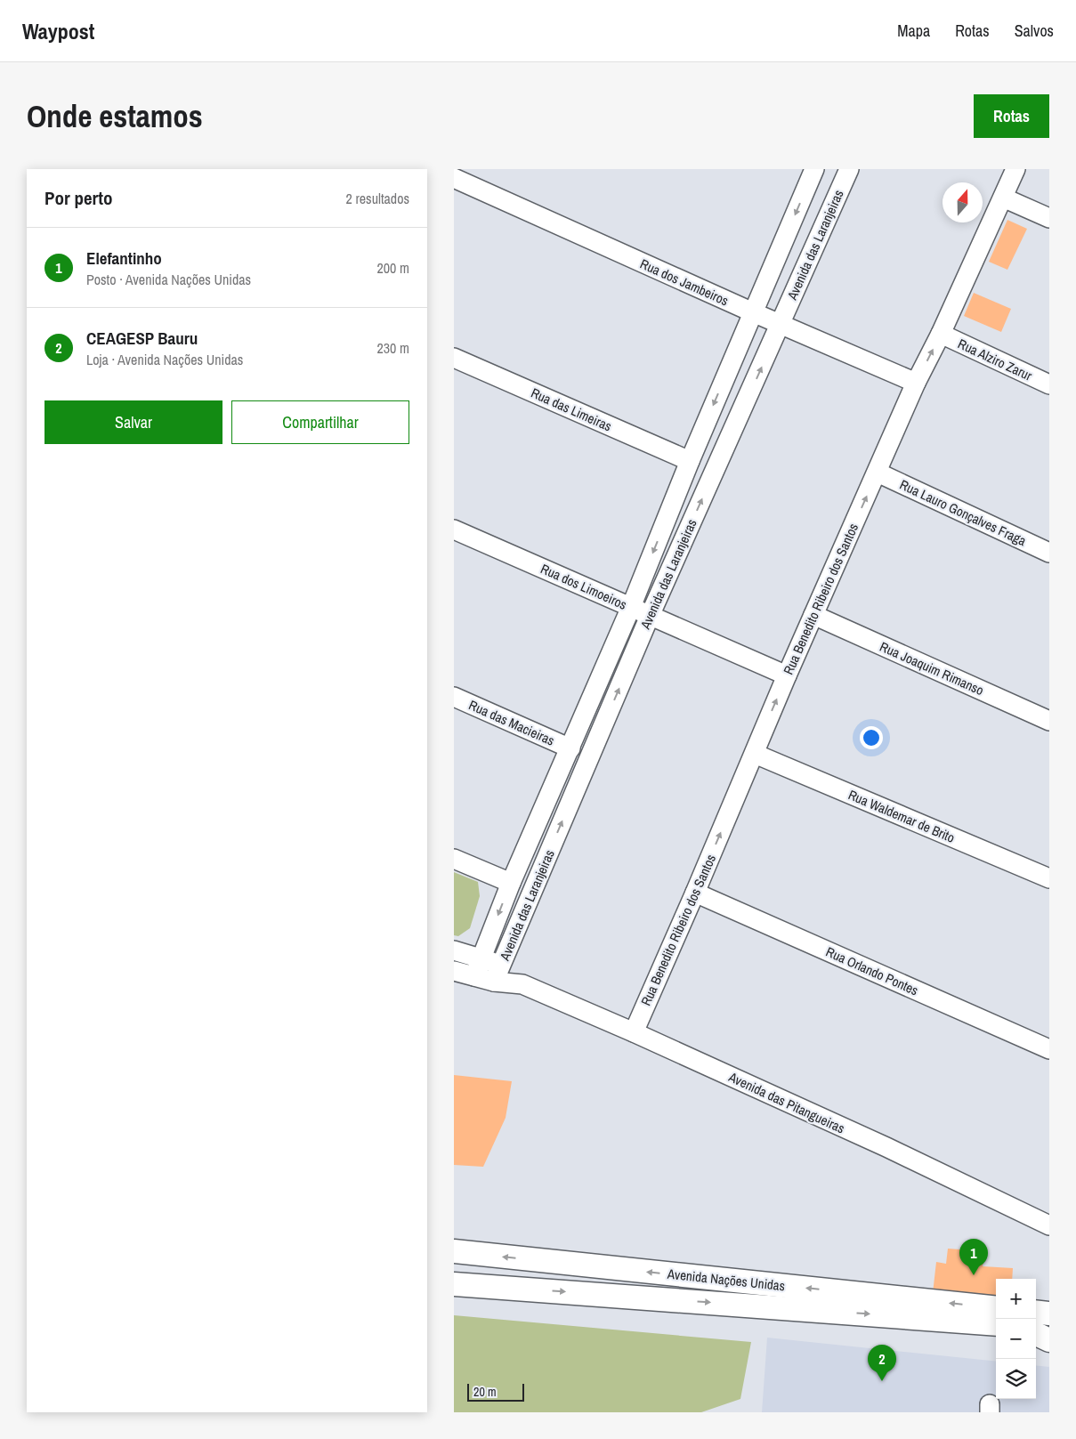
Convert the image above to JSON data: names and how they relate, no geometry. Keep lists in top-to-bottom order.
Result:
{
  "streets": {
    "main road": ["Avenida Nações Unidas"],
    "street": [
      "Avenida das Laranjeiras",
      "Rua dos Jambeiros",
      "Rua Alziro Zarur",
      "Rua das Limeiras",
      "Rua Lauro Gonçalves Fraga",
      "Rua dos Limoeiros",
      "Rua Benedito Ribeiro dos Santos",
      "Rua Joaquim Rimanso",
      "Rua das Macieiras",
      "Rua Waldemar de Brito",
      "Rua Orlando Pontes",
      "Avenida das Pitangueiras"
    ]
  },
  "crossings": [
    ["Avenida das Laranjeiras", "Rua dos Jambeiros"],
    ["Avenida das Laranjeiras", "Rua das Limeiras"],
    ["Avenida das Laranjeiras", "Rua dos Limoeiros"],
    ["Avenida das Laranjeiras", "Rua das Macieiras"],
    ["Avenida das Laranjeiras", "Avenida das Pitangueiras"],
    ["Rua dos Jambeiros", "Rua Benedito Ribeiro dos Santos"],
    ["Rua Alziro Zarur", "Rua Benedito Ribeiro dos Santos"],
    ["Rua Lauro Gonçalves Fraga", "Rua Benedito Ribeiro dos Santos"],
    ["Rua dos Limoeiros", "Rua Benedito Ribeiro dos Santos"],
    ["Rua Benedito Ribeiro dos Santos", "Rua Joaquim Rimanso"],
    ["Rua Benedito Ribeiro dos Santos", "Rua Waldemar de Brito"],
    ["Rua Benedito Ribeiro dos Santos", "Rua Orlando Pontes"],
    ["Rua Benedito Ribeiro dos Santos", "Avenida das Pitangueiras"]
  ],
  "one_way": ["Rua Benedito Ribeiro dos Santos"],
  "scale_bar": "20 m",
  "north": "top",
  "page": {
    "header": "Waypost",
    "nav": ["Mapa", "Rotas", "Salvos"],
    "buttons": [
      "Rotas",
      ["Salvar", "Compartilhar"]
    ],
    "title": "Onde estamos",
    "heading": ["Por perto", "2 resultados"],
    "list": [
      {
        "mark": "1",
        "name": "Elefantinho",
        "note": "Posto · Avenida Nações Unidas",
        "value": "200 m"
      },
      {
        "mark": "2",
        "name": "CEAGESP Bauru",
        "note": "Loja · Avenida Nações Unidas",
        "value": "230 m"
      }
    ],
    "pins": ["1", "2"],
    "map_buttons": ["+", "−"],
    "scale": "20 m"
  }
}
